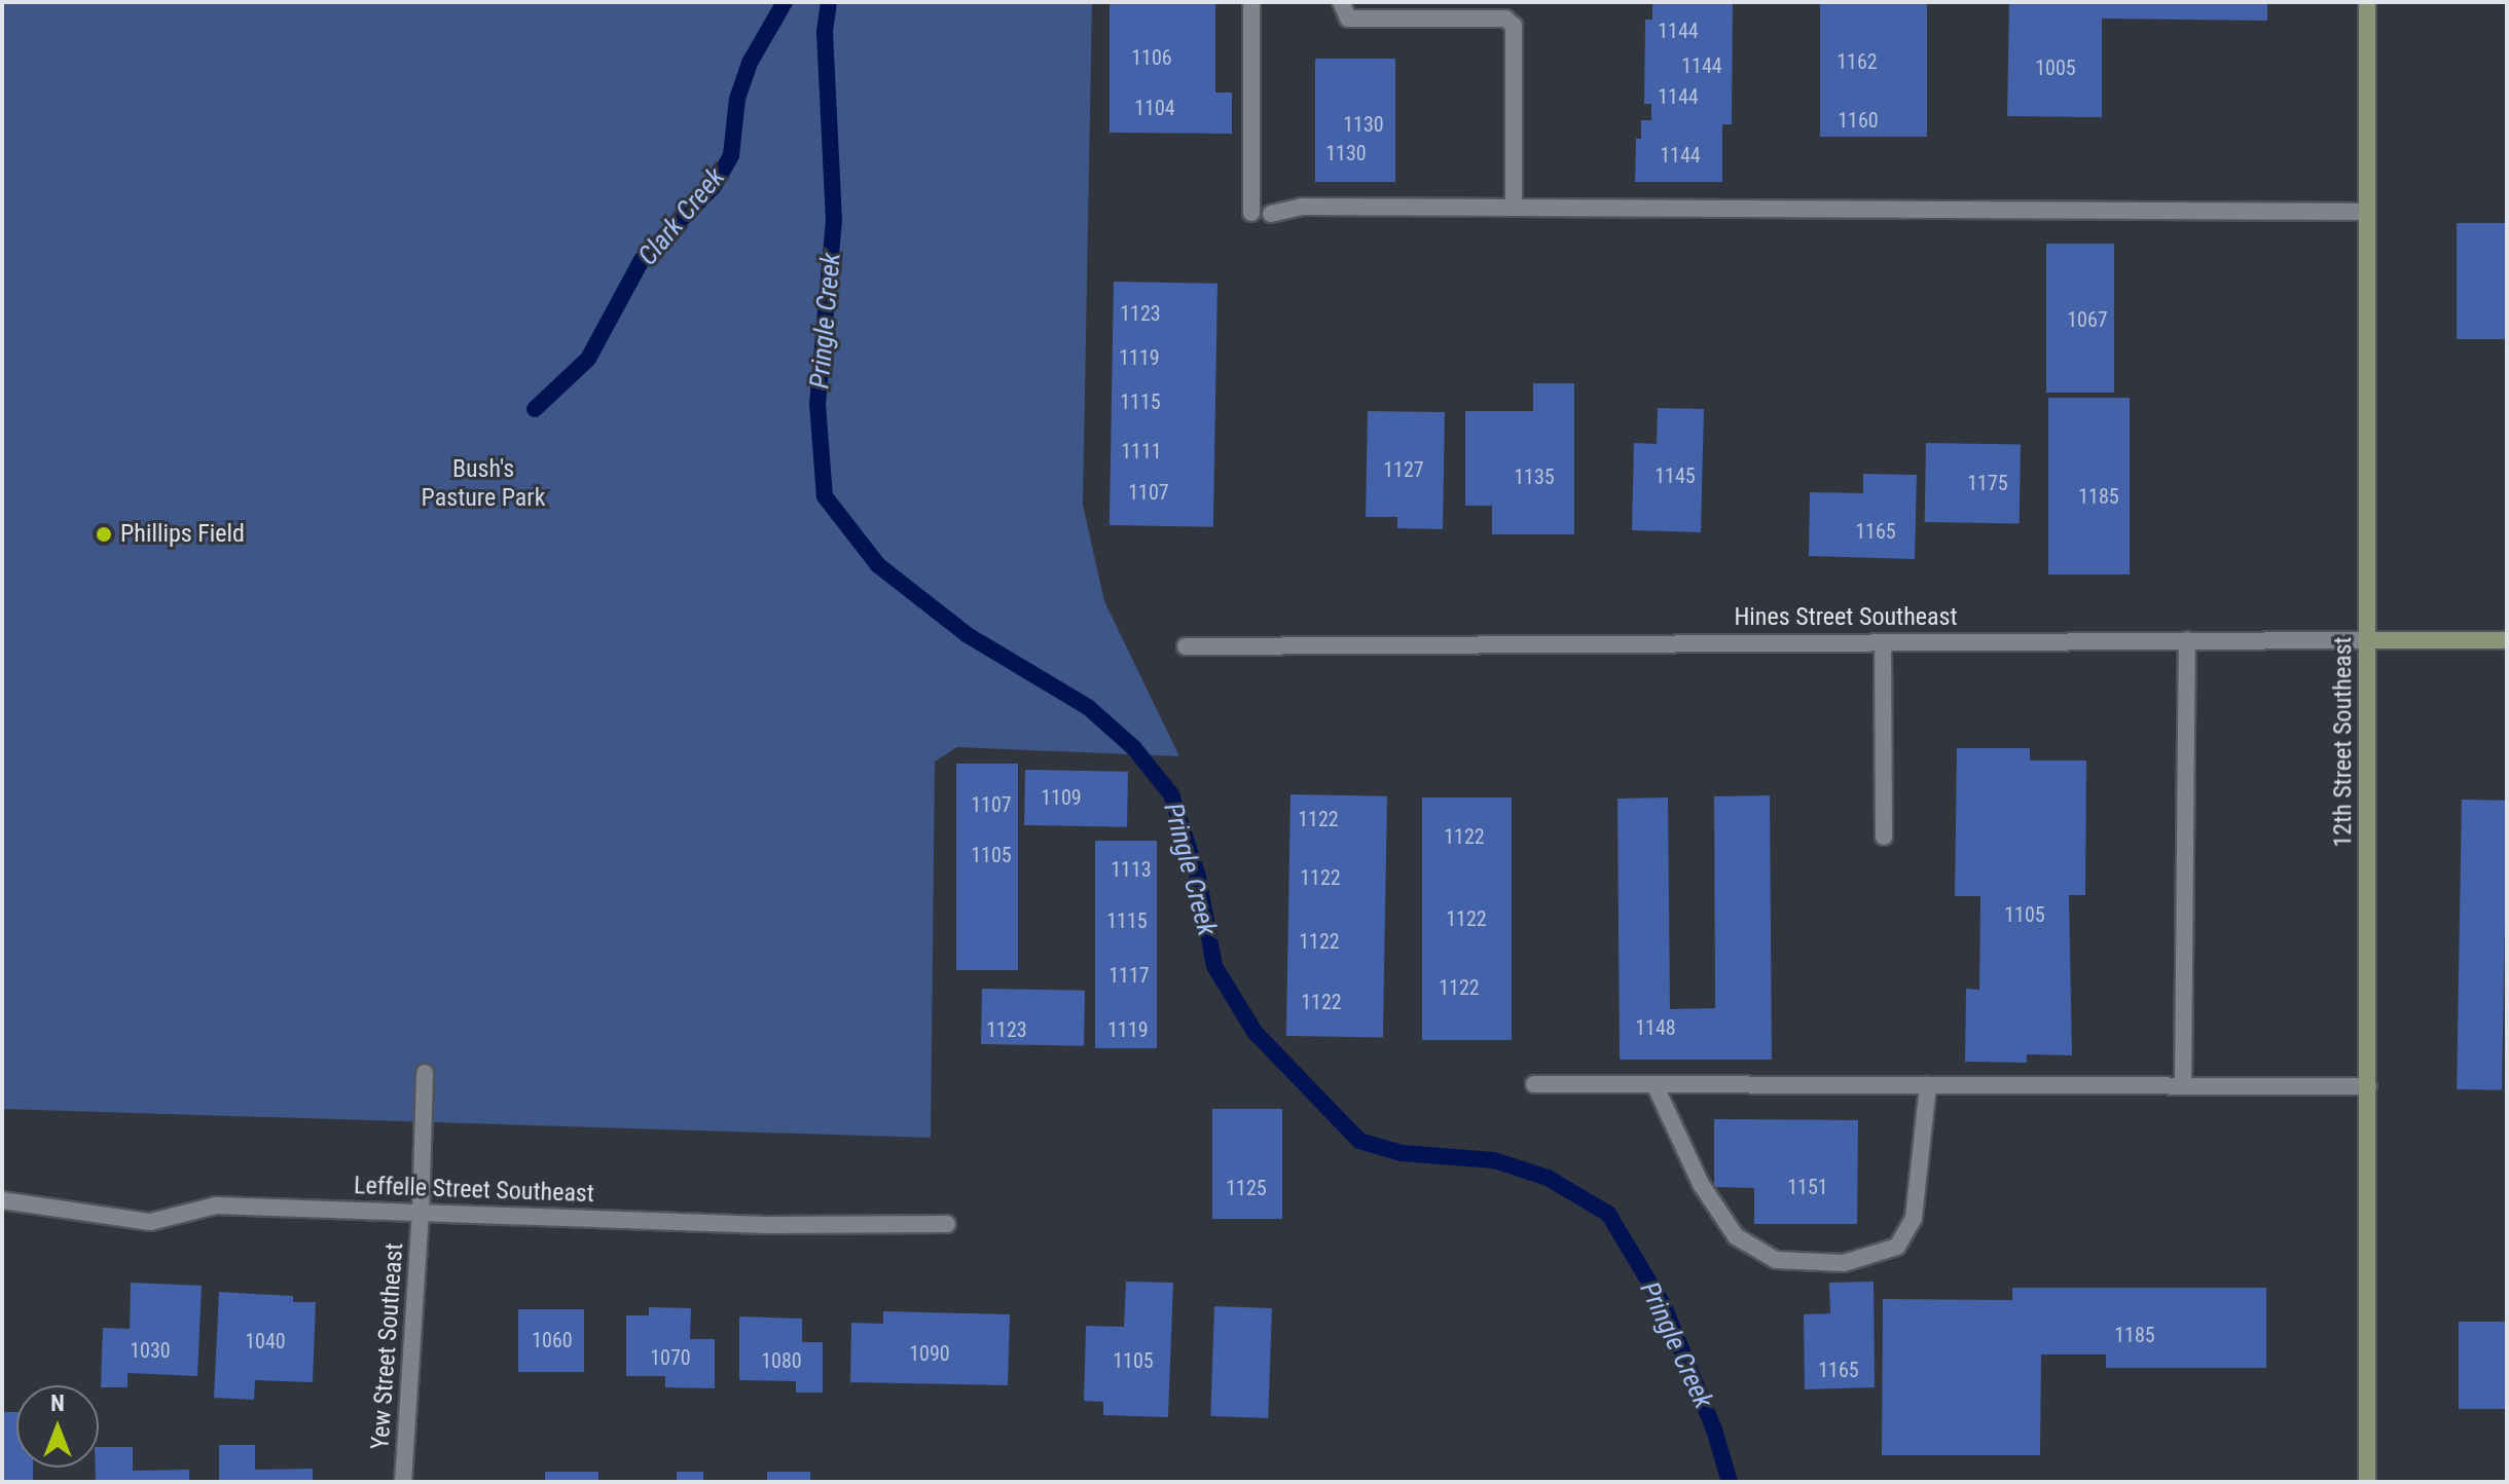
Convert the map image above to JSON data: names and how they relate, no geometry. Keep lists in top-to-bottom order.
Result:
{
  "streets": {
    "main road": ["Hines Street Southeast", "12th Street Southeast"],
    "street": ["Leffelle Street Southeast", "Yew Street Southeast"]
  },
  "crossings": [
    ["Hines Street Southeast", "12th Street Southeast"],
    ["Leffelle Street Southeast", "Yew Street Southeast"]
  ],
  "water": ["Clark Creek", "Pringle Creek"],
  "parks": ["Bush's Pasture Park"],
  "places": ["Phillips Field"],
  "house_numbers": [
    "1144",
    "1106",
    "1162",
    "1144",
    "1005",
    "1144",
    "1104",
    "1160",
    "1130",
    "1130",
    "1144",
    "1123",
    "1067",
    "1119",
    "1115",
    "1111",
    "1127",
    "1145",
    "1135",
    "1175",
    "1107",
    "1185",
    "1165",
    "1109",
    "1107",
    "1122",
    "1122",
    "1105",
    "1113",
    "1122",
    "1105",
    "1122",
    "1115",
    "1122",
    "1117",
    "1122",
    "1122",
    "1148",
    "1123",
    "1119",
    "1151",
    "1125",
    "1185",
    "1060",
    "1040",
    "1030",
    "1090",
    "1070",
    "1080",
    "1105",
    "1165"
  ],
  "north": "top"
}
